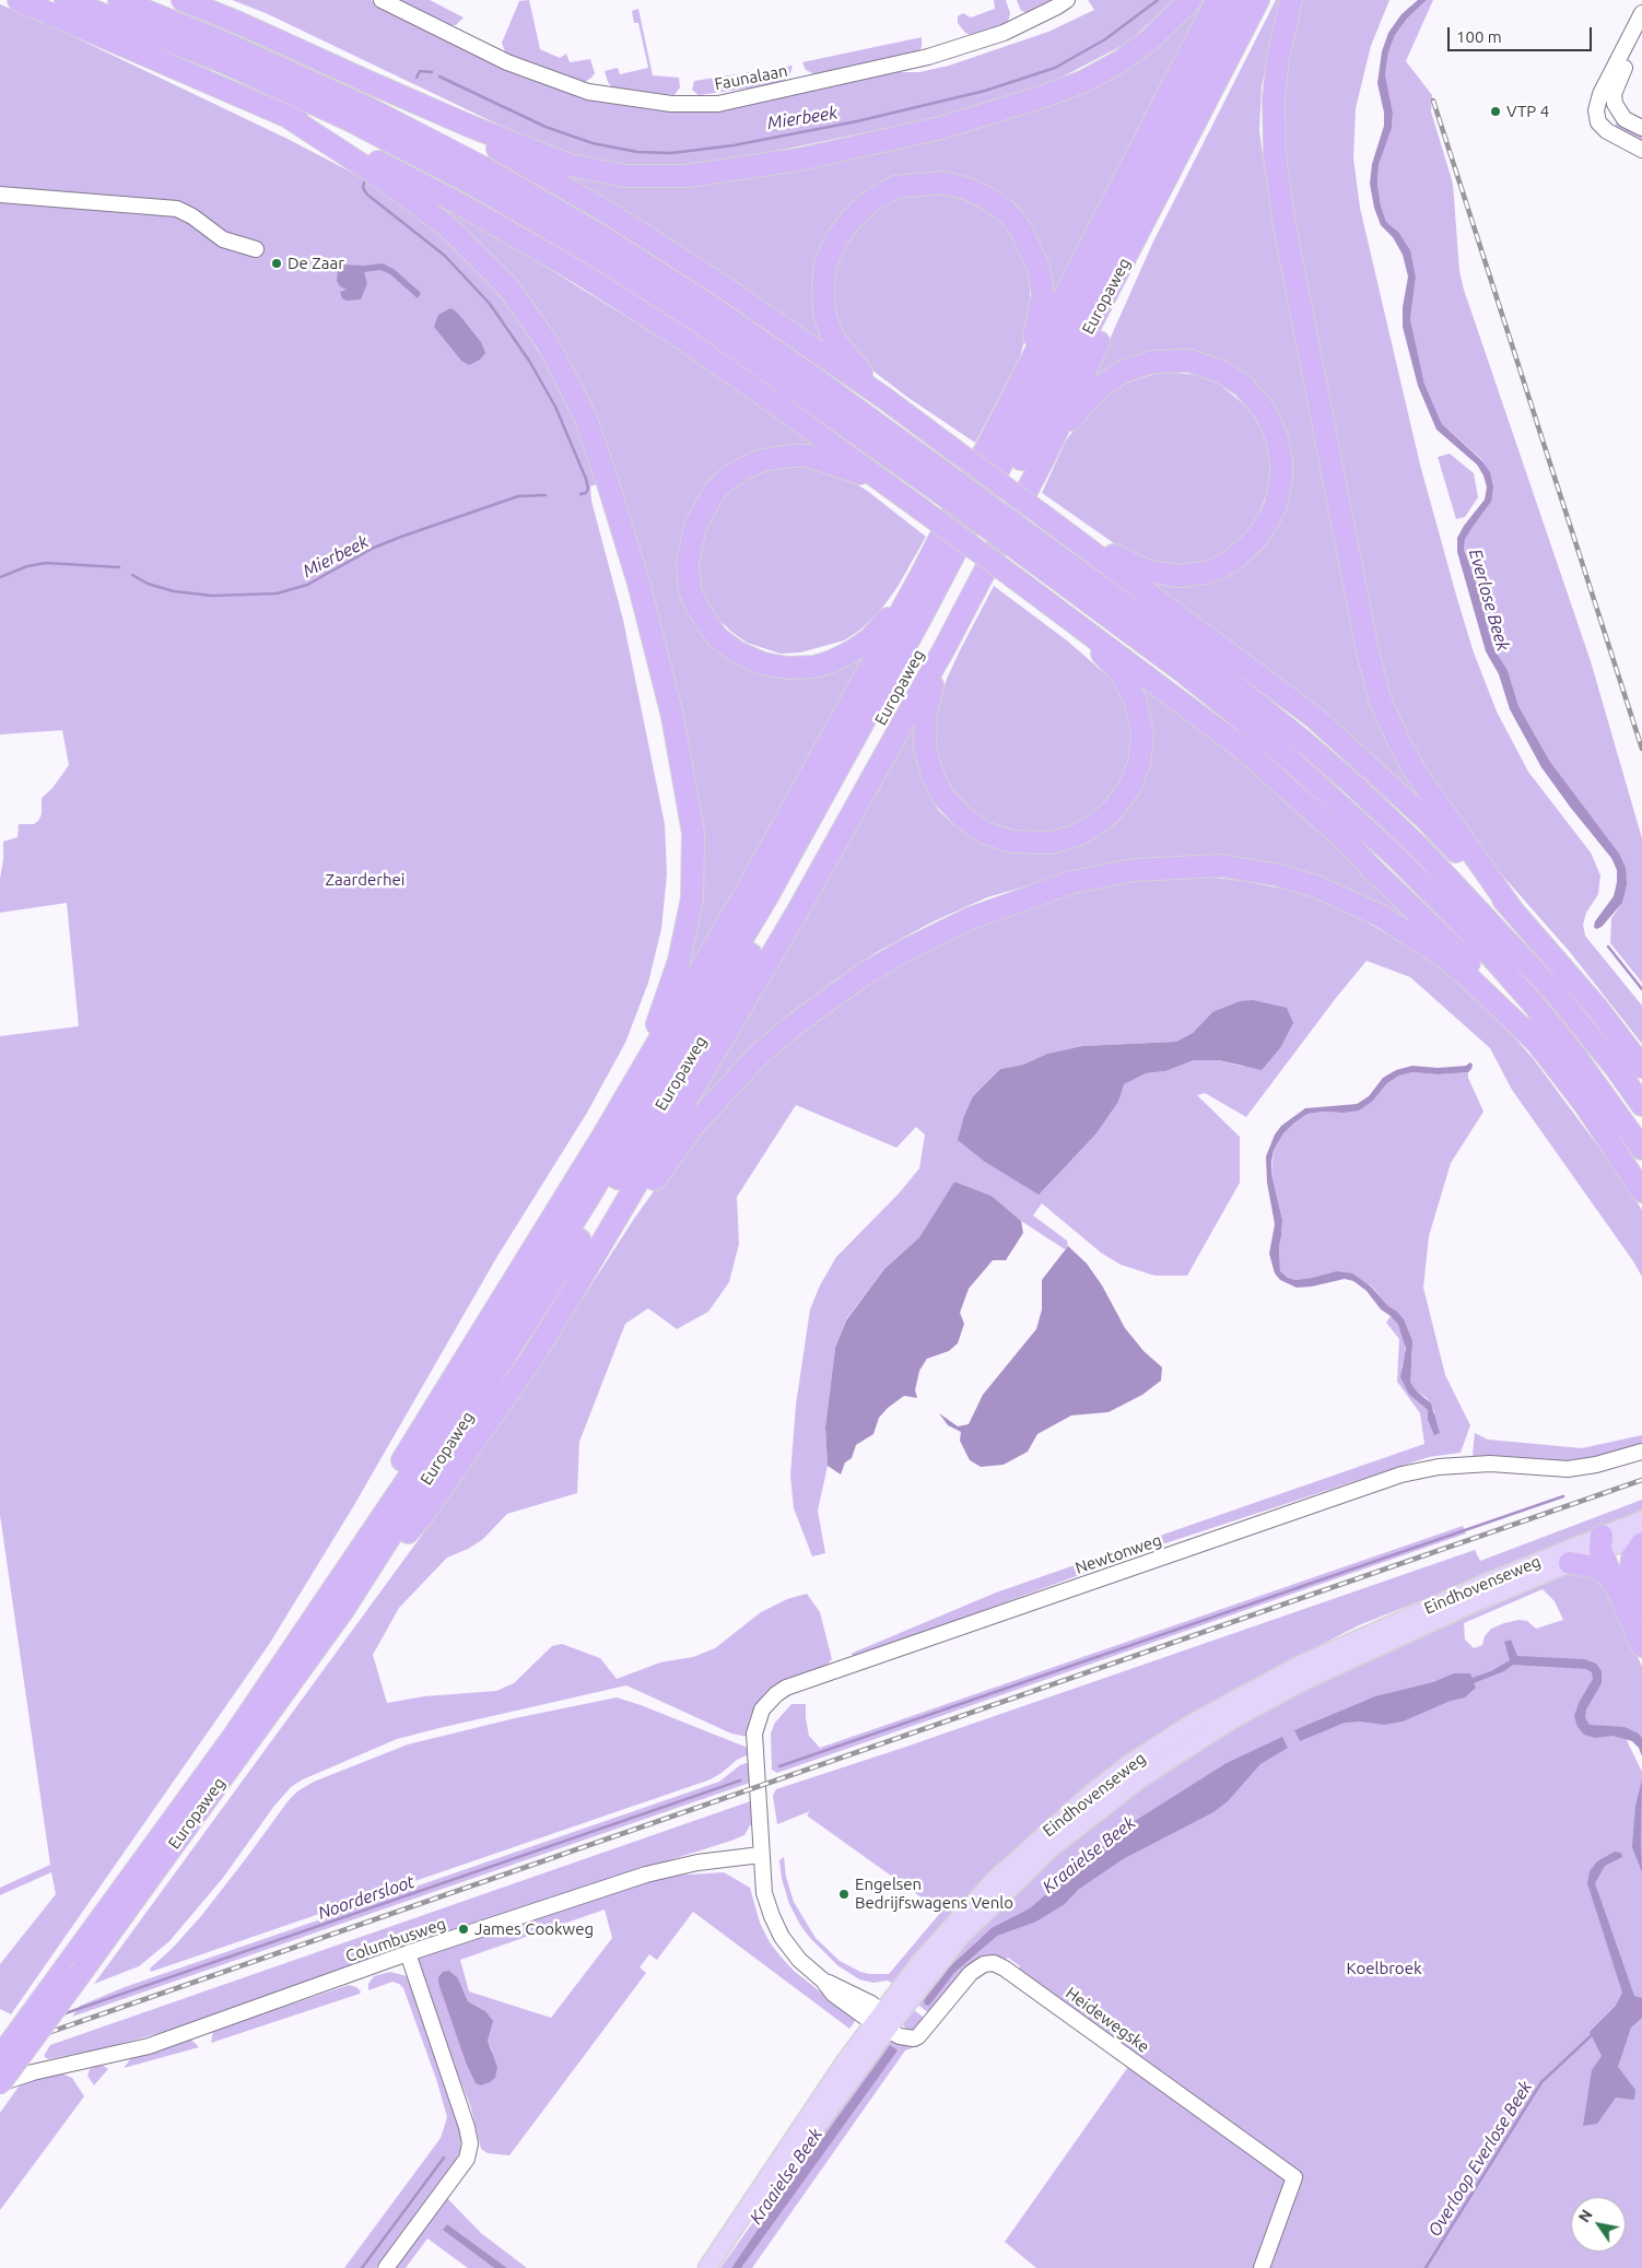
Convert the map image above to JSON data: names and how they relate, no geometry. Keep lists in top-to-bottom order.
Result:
{
  "streets": {
    "highway": ["Europaweg"],
    "main road": ["Eindhovenseweg"],
    "street": [
      "Faunalaan",
      "Newtonweg",
      "Columbusweg",
      "Heidewegske"
    ]
  },
  "crossings": [
    ["Europaweg", "Columbusweg"],
    ["Newtonweg", "Columbusweg"],
    ["Eindhovenseweg", "Heidewegske"]
  ],
  "water": [
    "Mierbeek",
    "Everlose Beek",
    "Kraaielse Beek",
    "Noordersloot",
    "Overloop Everlose Beek"
  ],
  "parks": ["Zaarderhei", "Koelbroek"],
  "places": [
    "VTP 4",
    "De Zaar",
    "Engelsen Bedrijfswagens Venlo",
    "James Cookweg"
  ],
  "scale_bar": "100 m",
  "north": "top left"
}
